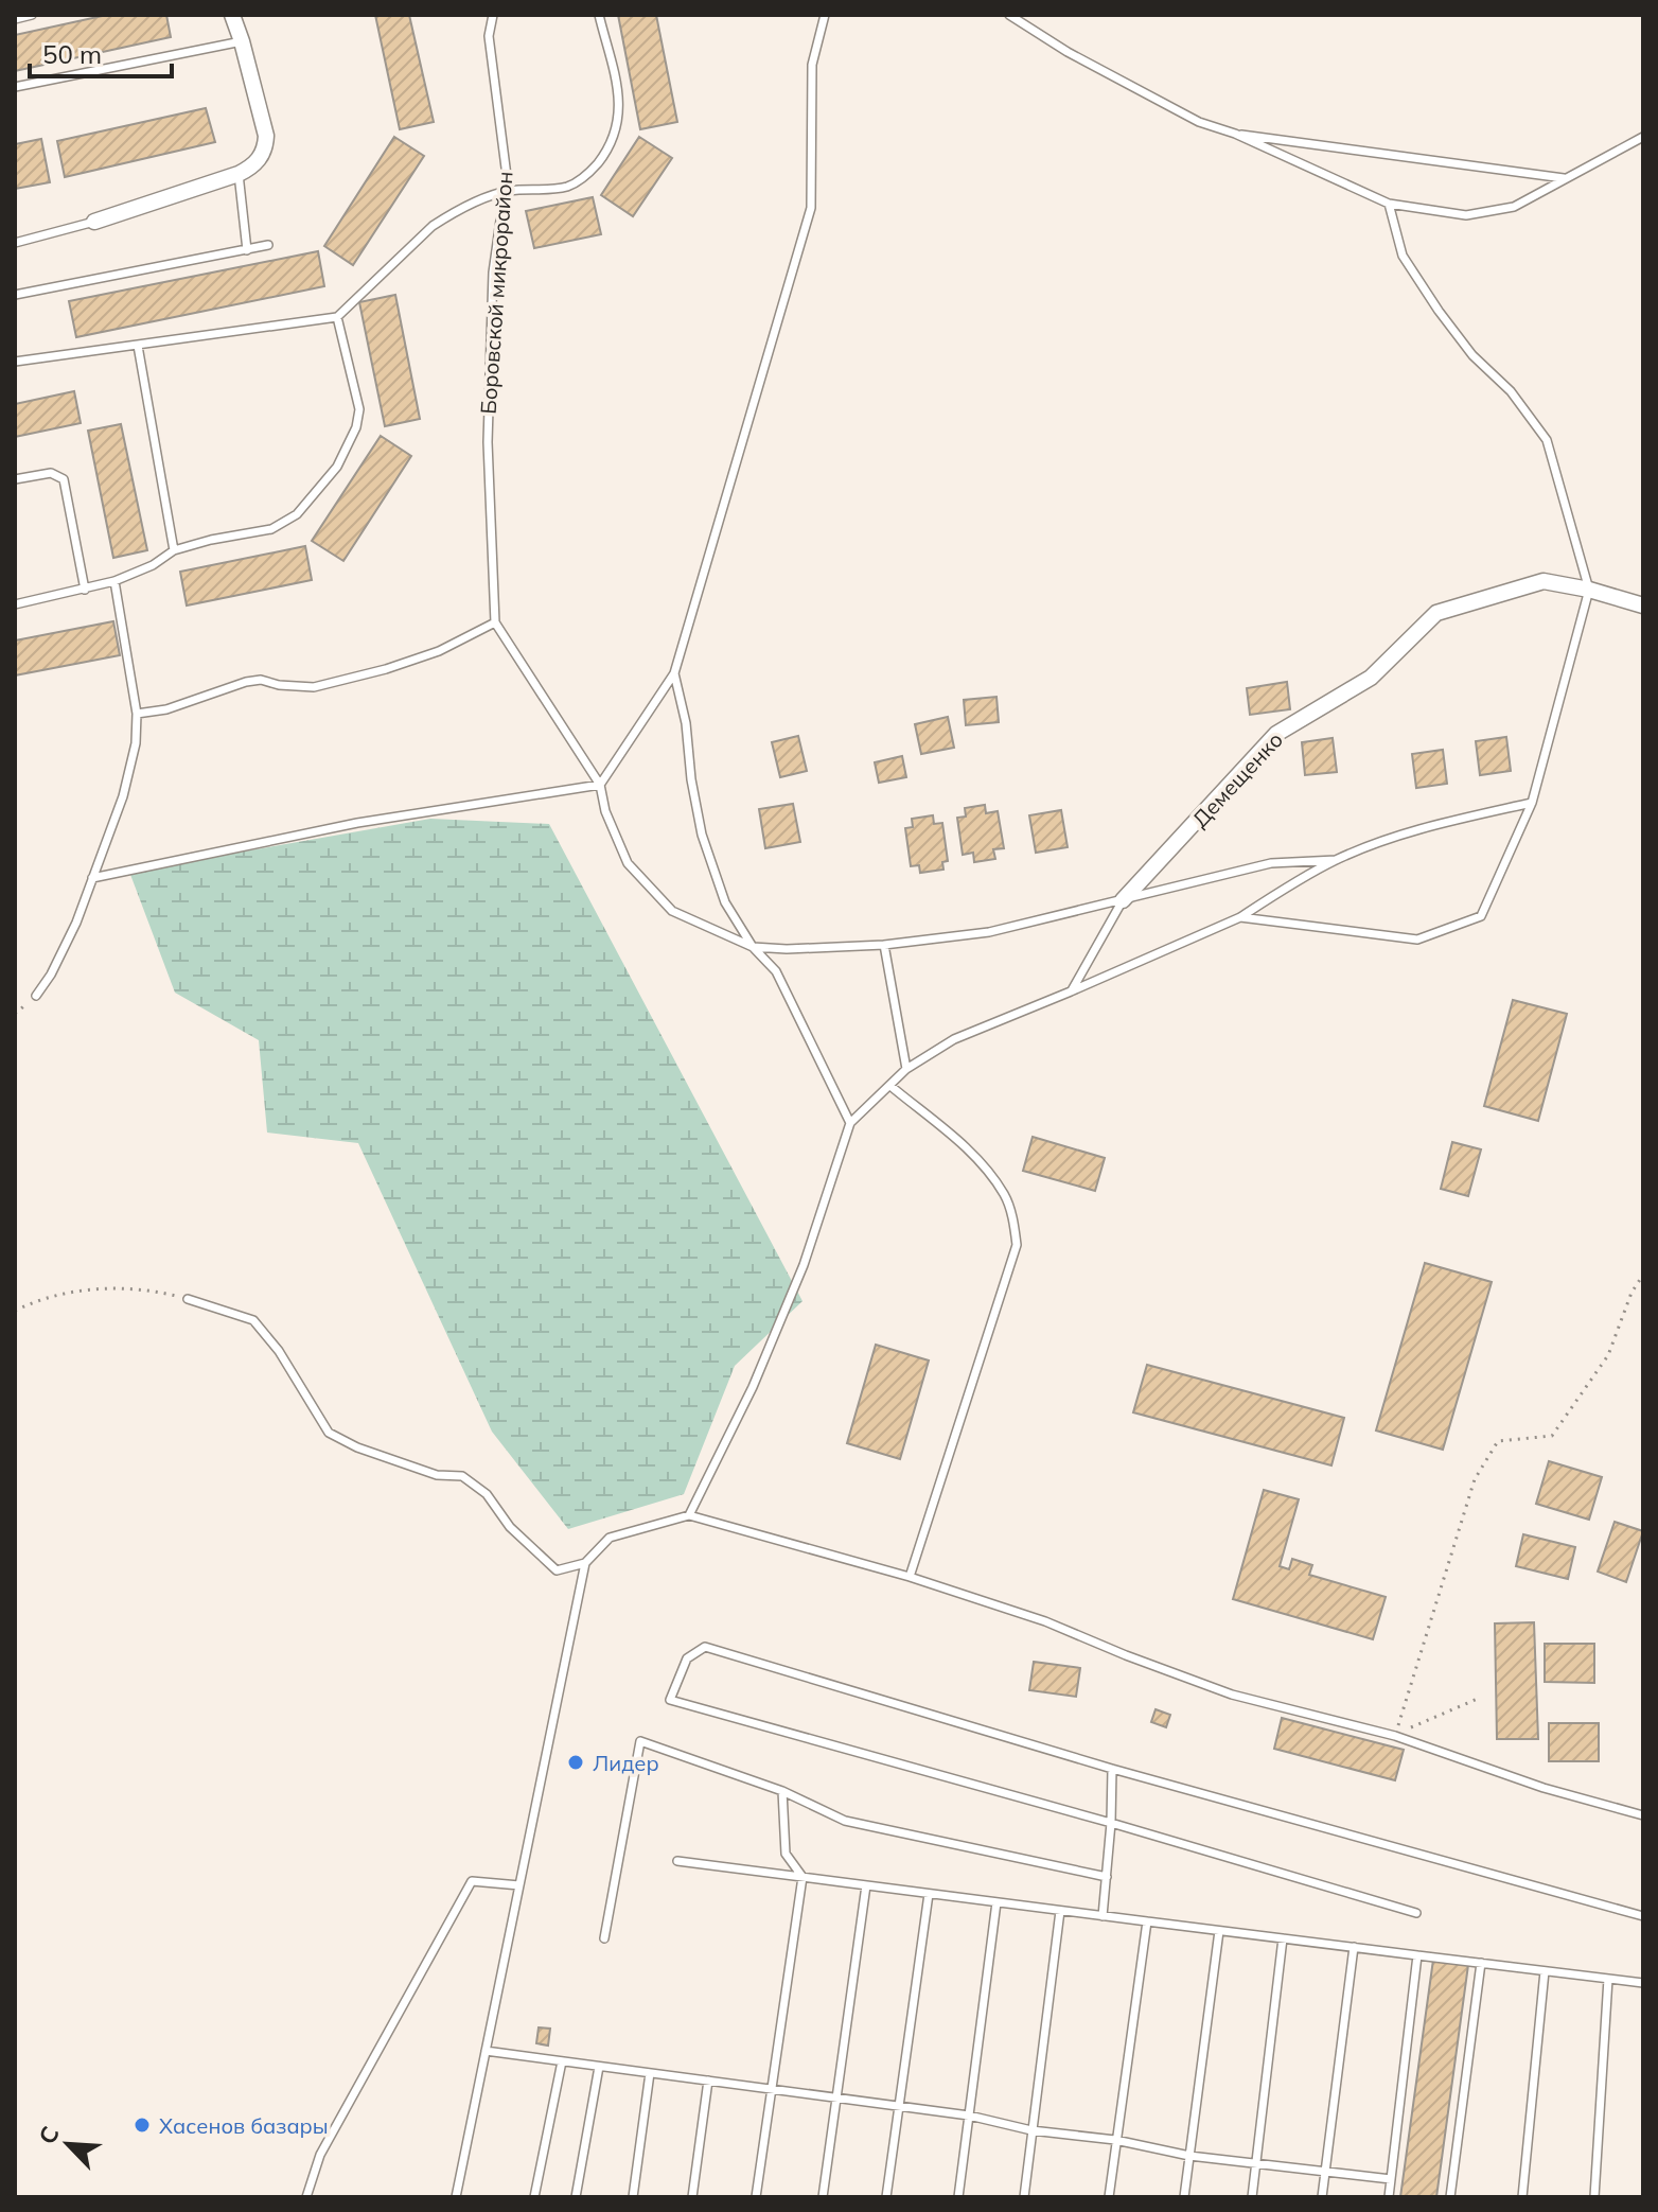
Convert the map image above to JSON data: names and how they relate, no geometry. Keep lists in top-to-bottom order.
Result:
{
  "streets": {
    "street": ["Демещенко"],
    "lane": ["Боровской микрорайон"]
  },
  "places": ["Лидер", "Хасенов базары"],
  "scale_bar": "50 m",
  "north": "top left"
}
